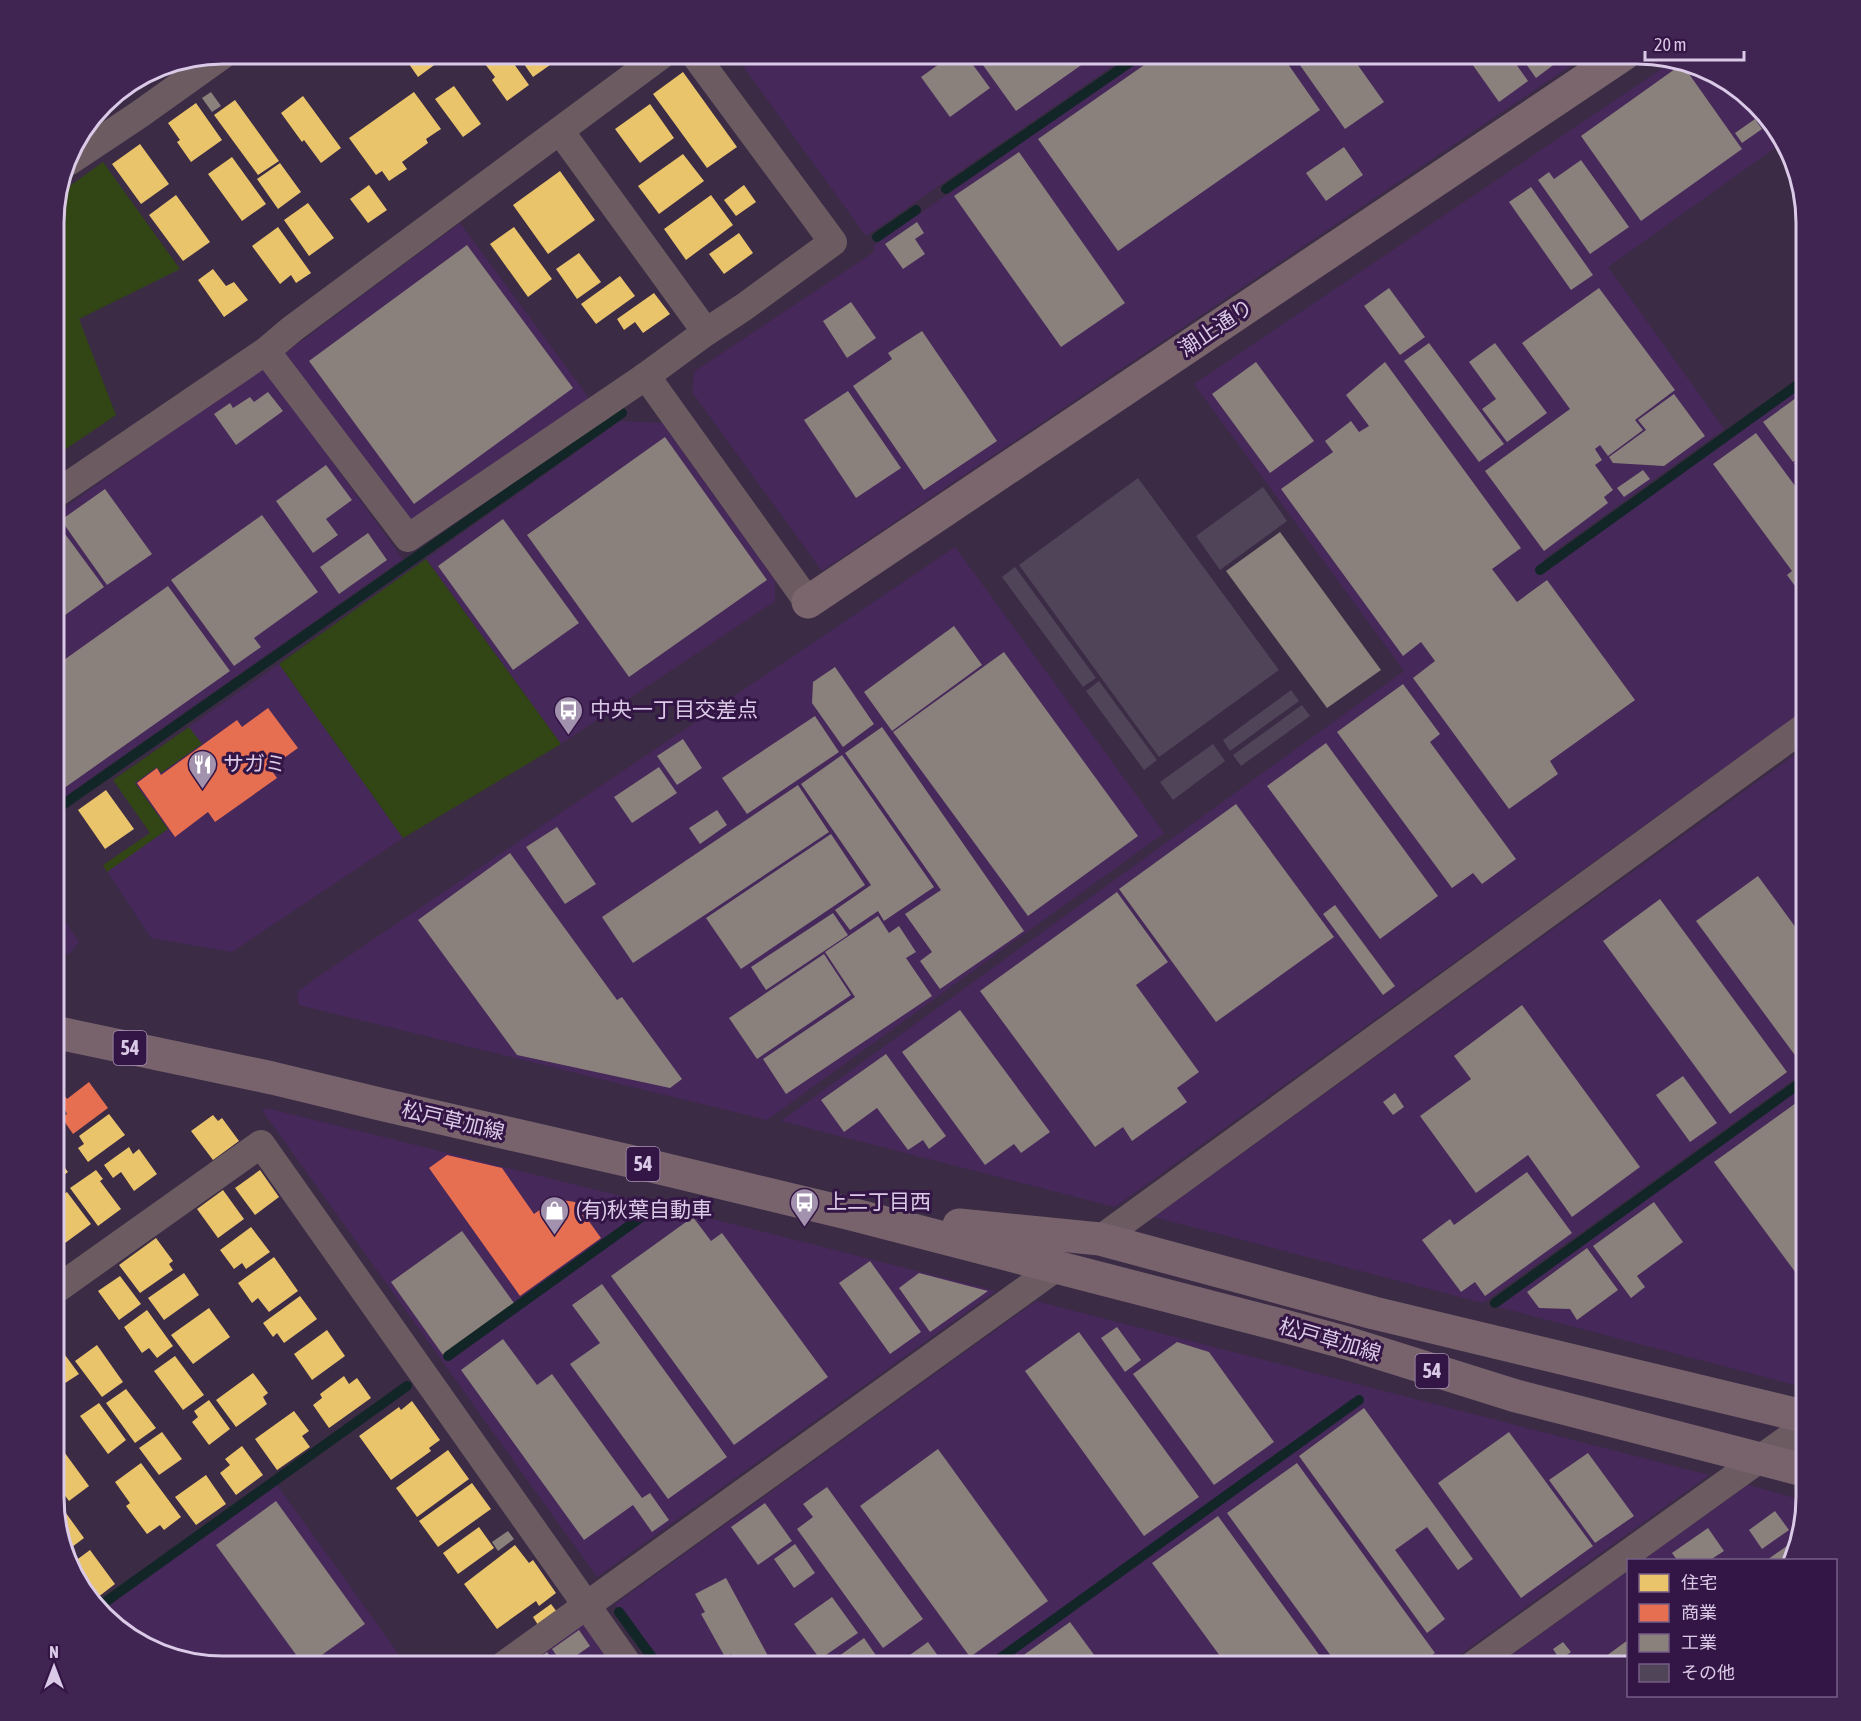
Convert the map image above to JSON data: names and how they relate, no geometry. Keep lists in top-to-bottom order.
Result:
{
  "streets": {
    "main road": ["54", "松戸草加線"],
    "street": ["潮止通り"]
  },
  "places": {
    "bus stop": ["中央一丁目交差点", "上二丁目西"],
    "restaurant": ["サガミ"],
    "shop": ["(有)秋葉自動車"]
  },
  "legend": [
    "住宅",
    "商業",
    "工業",
    "その他"
  ],
  "scale_bar": "20 m",
  "north": "top"
}
